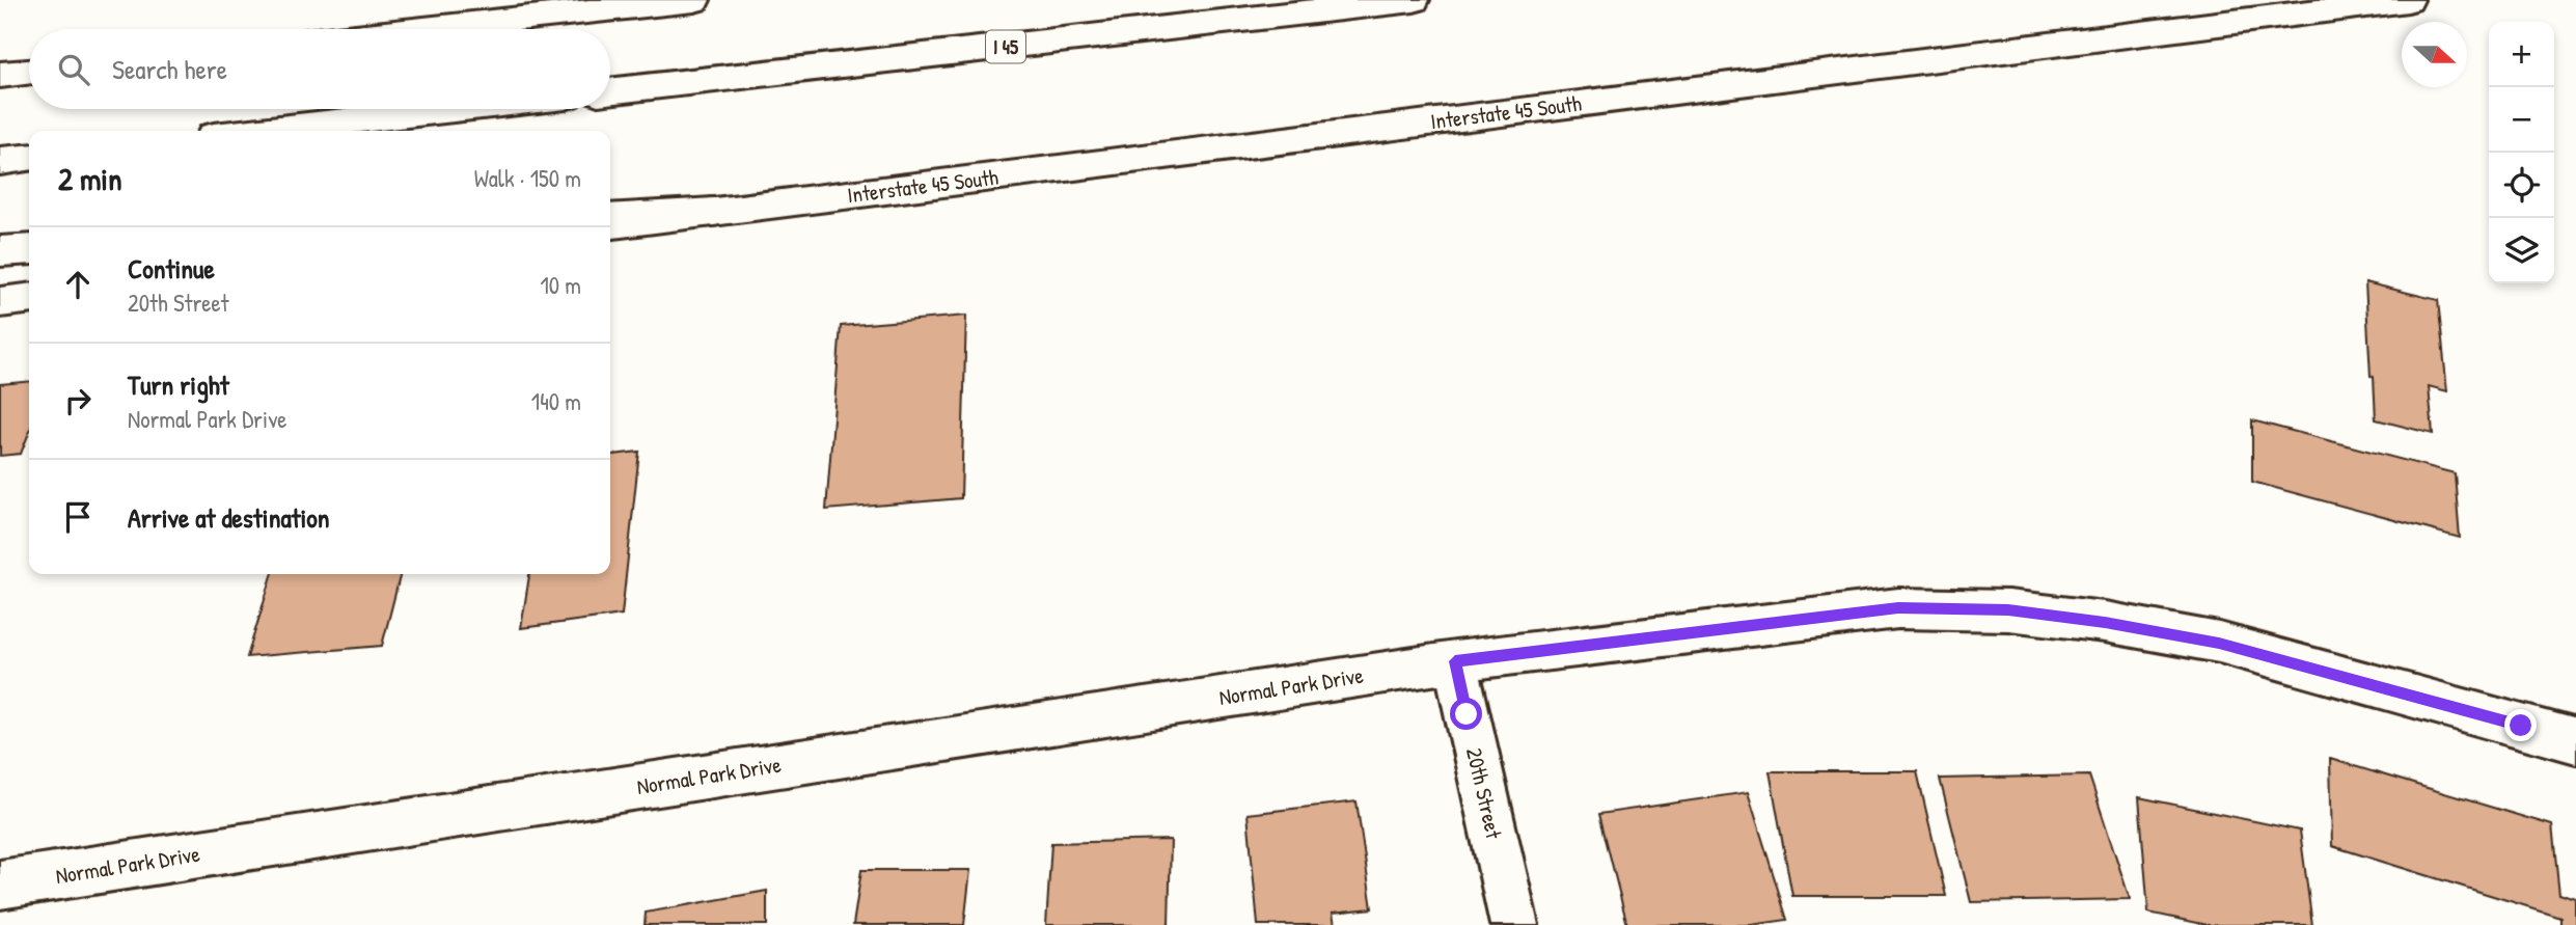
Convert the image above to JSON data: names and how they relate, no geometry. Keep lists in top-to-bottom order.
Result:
{
  "streets": {
    "main road": [
      "I 45",
      "Interstate 45 South",
      "Normal Park Drive",
      "20th Street"
    ]
  },
  "crossings": [
    ["Normal Park Drive", "20th Street"]
  ],
  "north": "right",
  "page": {
    "map_buttons": ["+", "−"],
    "search": "Search here",
    "heading": ["2 min", "Walk · 150 m"],
    "list": [
      ["Continue", "20th Street", "10 m"],
      ["Turn right", "Normal Park Drive", "140 m"],
      "Arrive at destination"
    ]
  }
}
